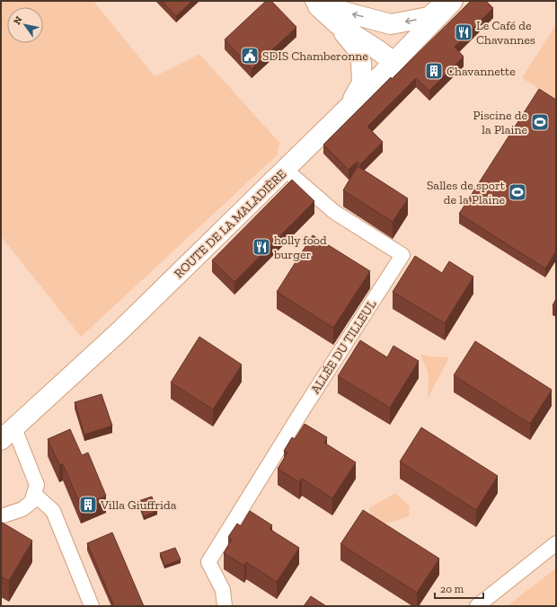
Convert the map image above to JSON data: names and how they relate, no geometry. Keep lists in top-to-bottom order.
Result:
{
  "streets": {
    "main road": ["ROUTE DE LA MALADIÈRE"],
    "street": ["ALLÉE DU TILLEUL"]
  },
  "crossings": [
    ["ROUTE DE LA MALADIÈRE", "ALLÉE DU TILLEUL"]
  ],
  "places": {
    "restaurant": ["Le Café de Chavannes", "holly food burger"],
    "public building": ["SDIS Chamberonne"],
    "building": ["Chavannette", "Villa Giuffrida"],
    "sports": ["Piscine de la Plaine", "Salles de sport de la Plaine"]
  },
  "scale_bar": "20 m",
  "north": "top left"
}
